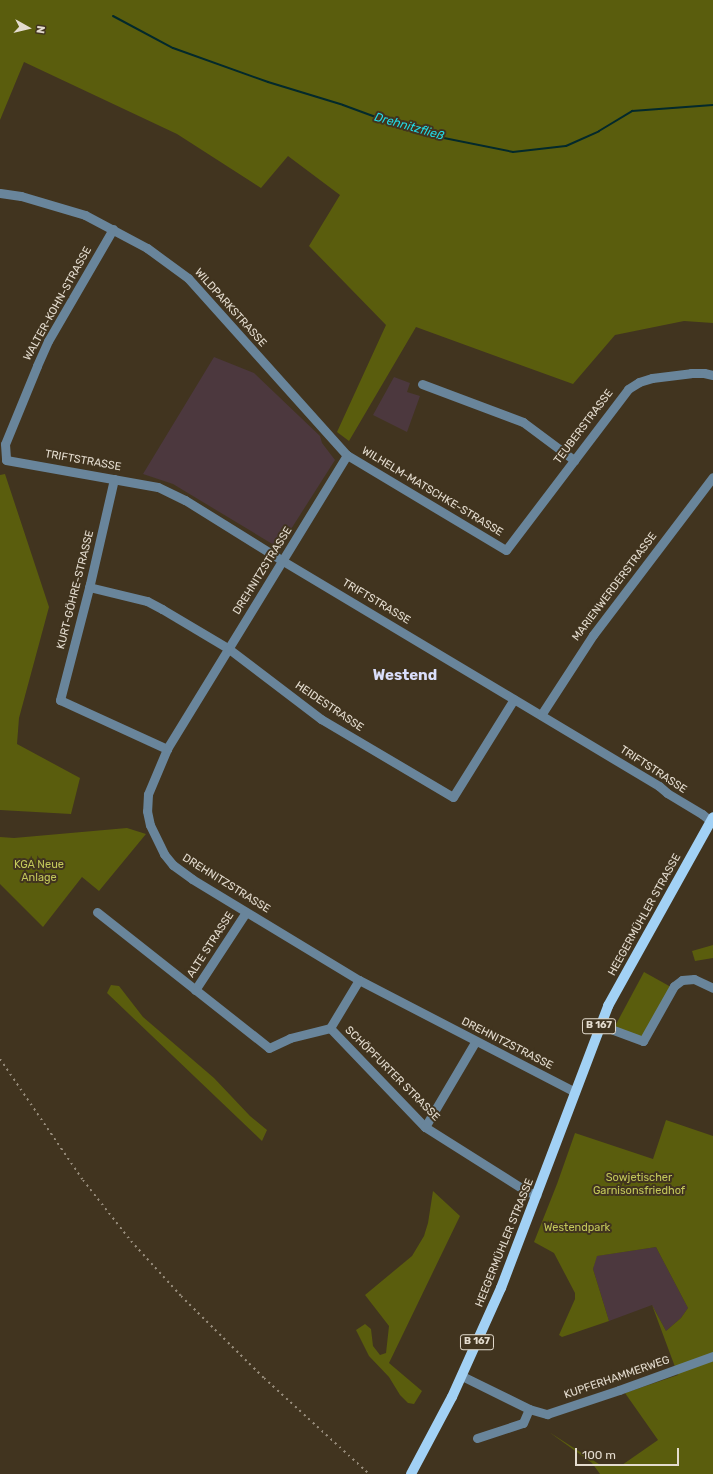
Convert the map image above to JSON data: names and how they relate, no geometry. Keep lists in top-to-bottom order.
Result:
{
  "streets": {
    "main road": ["HEEGERMÜHLER STRASSE", "B 167"],
    "street": [
      "WALTER-KOHN-STRASSE",
      "WILDPARKSTRASSE",
      "TEUBERSTRASSE",
      "TRIFTSTRASSE",
      "WILHELM-MATSCHKE-STRASSE",
      "DREHNITZSTRASSE",
      "MARIENWERDERSTRASSE",
      "KURT-GÖHRE-STRASSE",
      "HEIDESTRASSE",
      "ALTE STRASSE",
      "SCHÖPFURTER STRASSE",
      "KUPFERHAMMERWEG"
    ]
  },
  "crossings": [
    ["WALTER-KOHN-STRASSE", "WILDPARKSTRASSE"],
    ["WALTER-KOHN-STRASSE", "TRIFTSTRASSE"],
    ["WILDPARKSTRASSE", "WILHELM-MATSCHKE-STRASSE"],
    ["WILDPARKSTRASSE", "DREHNITZSTRASSE"],
    ["TEUBERSTRASSE", "WILHELM-MATSCHKE-STRASSE"],
    ["TRIFTSTRASSE", "DREHNITZSTRASSE"],
    ["TRIFTSTRASSE", "MARIENWERDERSTRASSE"],
    ["TRIFTSTRASSE", "KURT-GÖHRE-STRASSE"],
    ["TRIFTSTRASSE", "HEIDESTRASSE"],
    ["TRIFTSTRASSE", "HEEGERMÜHLER STRASSE"],
    ["WILHELM-MATSCHKE-STRASSE", "DREHNITZSTRASSE"],
    ["DREHNITZSTRASSE", "KURT-GÖHRE-STRASSE"],
    ["DREHNITZSTRASSE", "HEIDESTRASSE"],
    ["DREHNITZSTRASSE", "HEEGERMÜHLER STRASSE"],
    ["DREHNITZSTRASSE", "ALTE STRASSE"],
    ["KURT-GÖHRE-STRASSE", "HEIDESTRASSE"],
    ["HEEGERMÜHLER STRASSE", "SCHÖPFURTER STRASSE"],
    ["HEEGERMÜHLER STRASSE", "KUPFERHAMMERWEG"],
    ["ALTE STRASSE", "SCHÖPFURTER STRASSE"]
  ],
  "districts": ["Westend"],
  "water": ["Drehnitzfließ"],
  "parks": ["KGA Neue Anlage", "Sowjetischer Garnisonsfriedhof", "Westendpark"],
  "scale_bar": "100 m",
  "north": "right"
}
